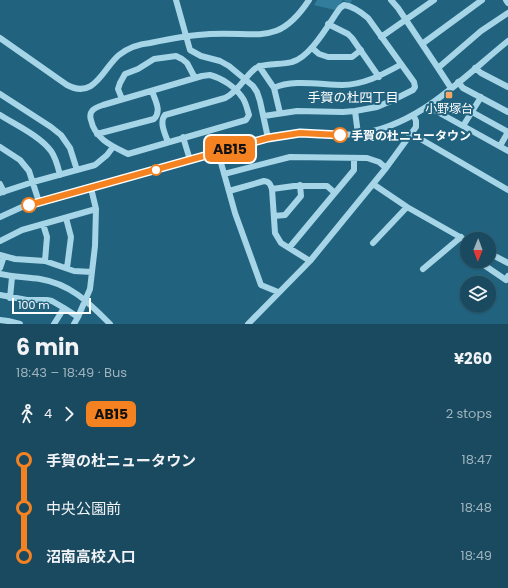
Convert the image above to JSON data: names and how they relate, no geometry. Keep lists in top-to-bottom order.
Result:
{
  "districts": ["手賀の杜四丁目"],
  "places": {
    "transit": ["小野塚台"],
    "other": ["手賀の杜ニュータウン"]
  },
  "lines": ["bus line AB15"],
  "scale_bar": "100 m",
  "north": "bottom",
  "page": {
    "on_map": "AB15",
    "scale": "100 m",
    "heading": ["6 min", "18:43 – 18:49 · Bus", "¥260"],
    "legs": ["4", "AB15", "2 stops"],
    "list": [
      {
        "name": "手賀の杜ニュータウン",
        "value": "18:47"
      },
      {
        "name": "中央公園前",
        "value": "18:48"
      },
      {
        "name": "沼南高校入口",
        "value": "18:49"
      }
    ]
  }
}
